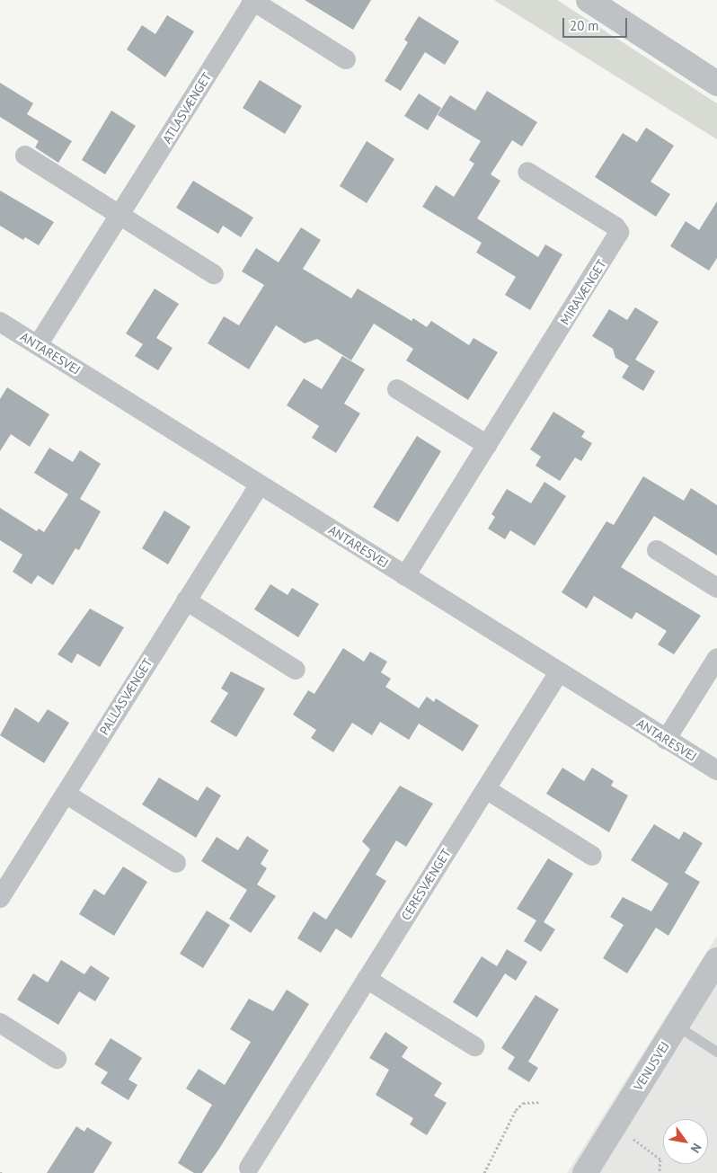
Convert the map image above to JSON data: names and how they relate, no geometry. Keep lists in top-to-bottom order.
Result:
{
  "streets": {
    "street": [
      "ATLASVÆNGET",
      "MIRAVÆNGET",
      "ANTARESVEJ",
      "PALLASVÆNGET",
      "CERESVÆNGET",
      "VENUSVEJ"
    ]
  },
  "crossings": [
    ["ATLASVÆNGET", "ANTARESVEJ"],
    ["MIRAVÆNGET", "ANTARESVEJ"],
    ["ANTARESVEJ", "PALLASVÆNGET"],
    ["ANTARESVEJ", "CERESVÆNGET"]
  ],
  "scale_bar": "20 m",
  "north": "bottom right"
}
